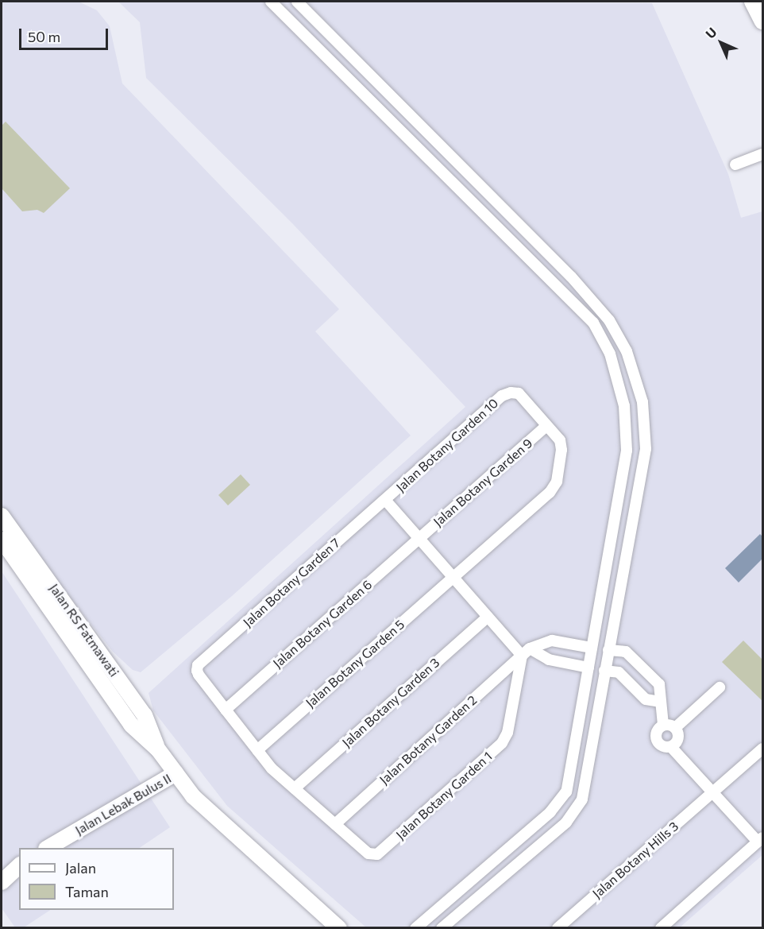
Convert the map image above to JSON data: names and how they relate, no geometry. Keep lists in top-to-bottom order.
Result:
{
  "streets": {
    "main road": ["Jalan RS Fatmawati", "Jalan Lebak Bulus II"],
    "street": [
      "Jalan Botany Garden 10",
      "Jalan Botany Garden 9",
      "Jalan Botany Garden 7",
      "Jalan Botany Garden 6",
      "Jalan Botany Garden 5",
      "Jalan Botany Garden 3",
      "Jalan Botany Garden 2",
      "Jalan Botany Garden 1",
      "Jalan Botany Hills 3"
    ]
  },
  "crossings": [
    ["Jalan Botany Garden 10", "Jalan Botany Garden 9"],
    ["Jalan Botany Garden 10", "Jalan Botany Garden 7"],
    ["Jalan Botany Garden 10", "Jalan Botany Garden 5"],
    ["Jalan Botany Garden 9", "Jalan Botany Garden 6"],
    ["Jalan Botany Garden 9", "Jalan Botany Garden 5"],
    ["Jalan Botany Garden 7", "Jalan Botany Garden 6"],
    ["Jalan RS Fatmawati", "Jalan Lebak Bulus II"],
    ["Jalan Botany Garden 2", "Jalan Botany Garden 1"]
  ],
  "legend": ["Jalan", "Taman"],
  "scale_bar": "50 m",
  "north": "top left"
}
